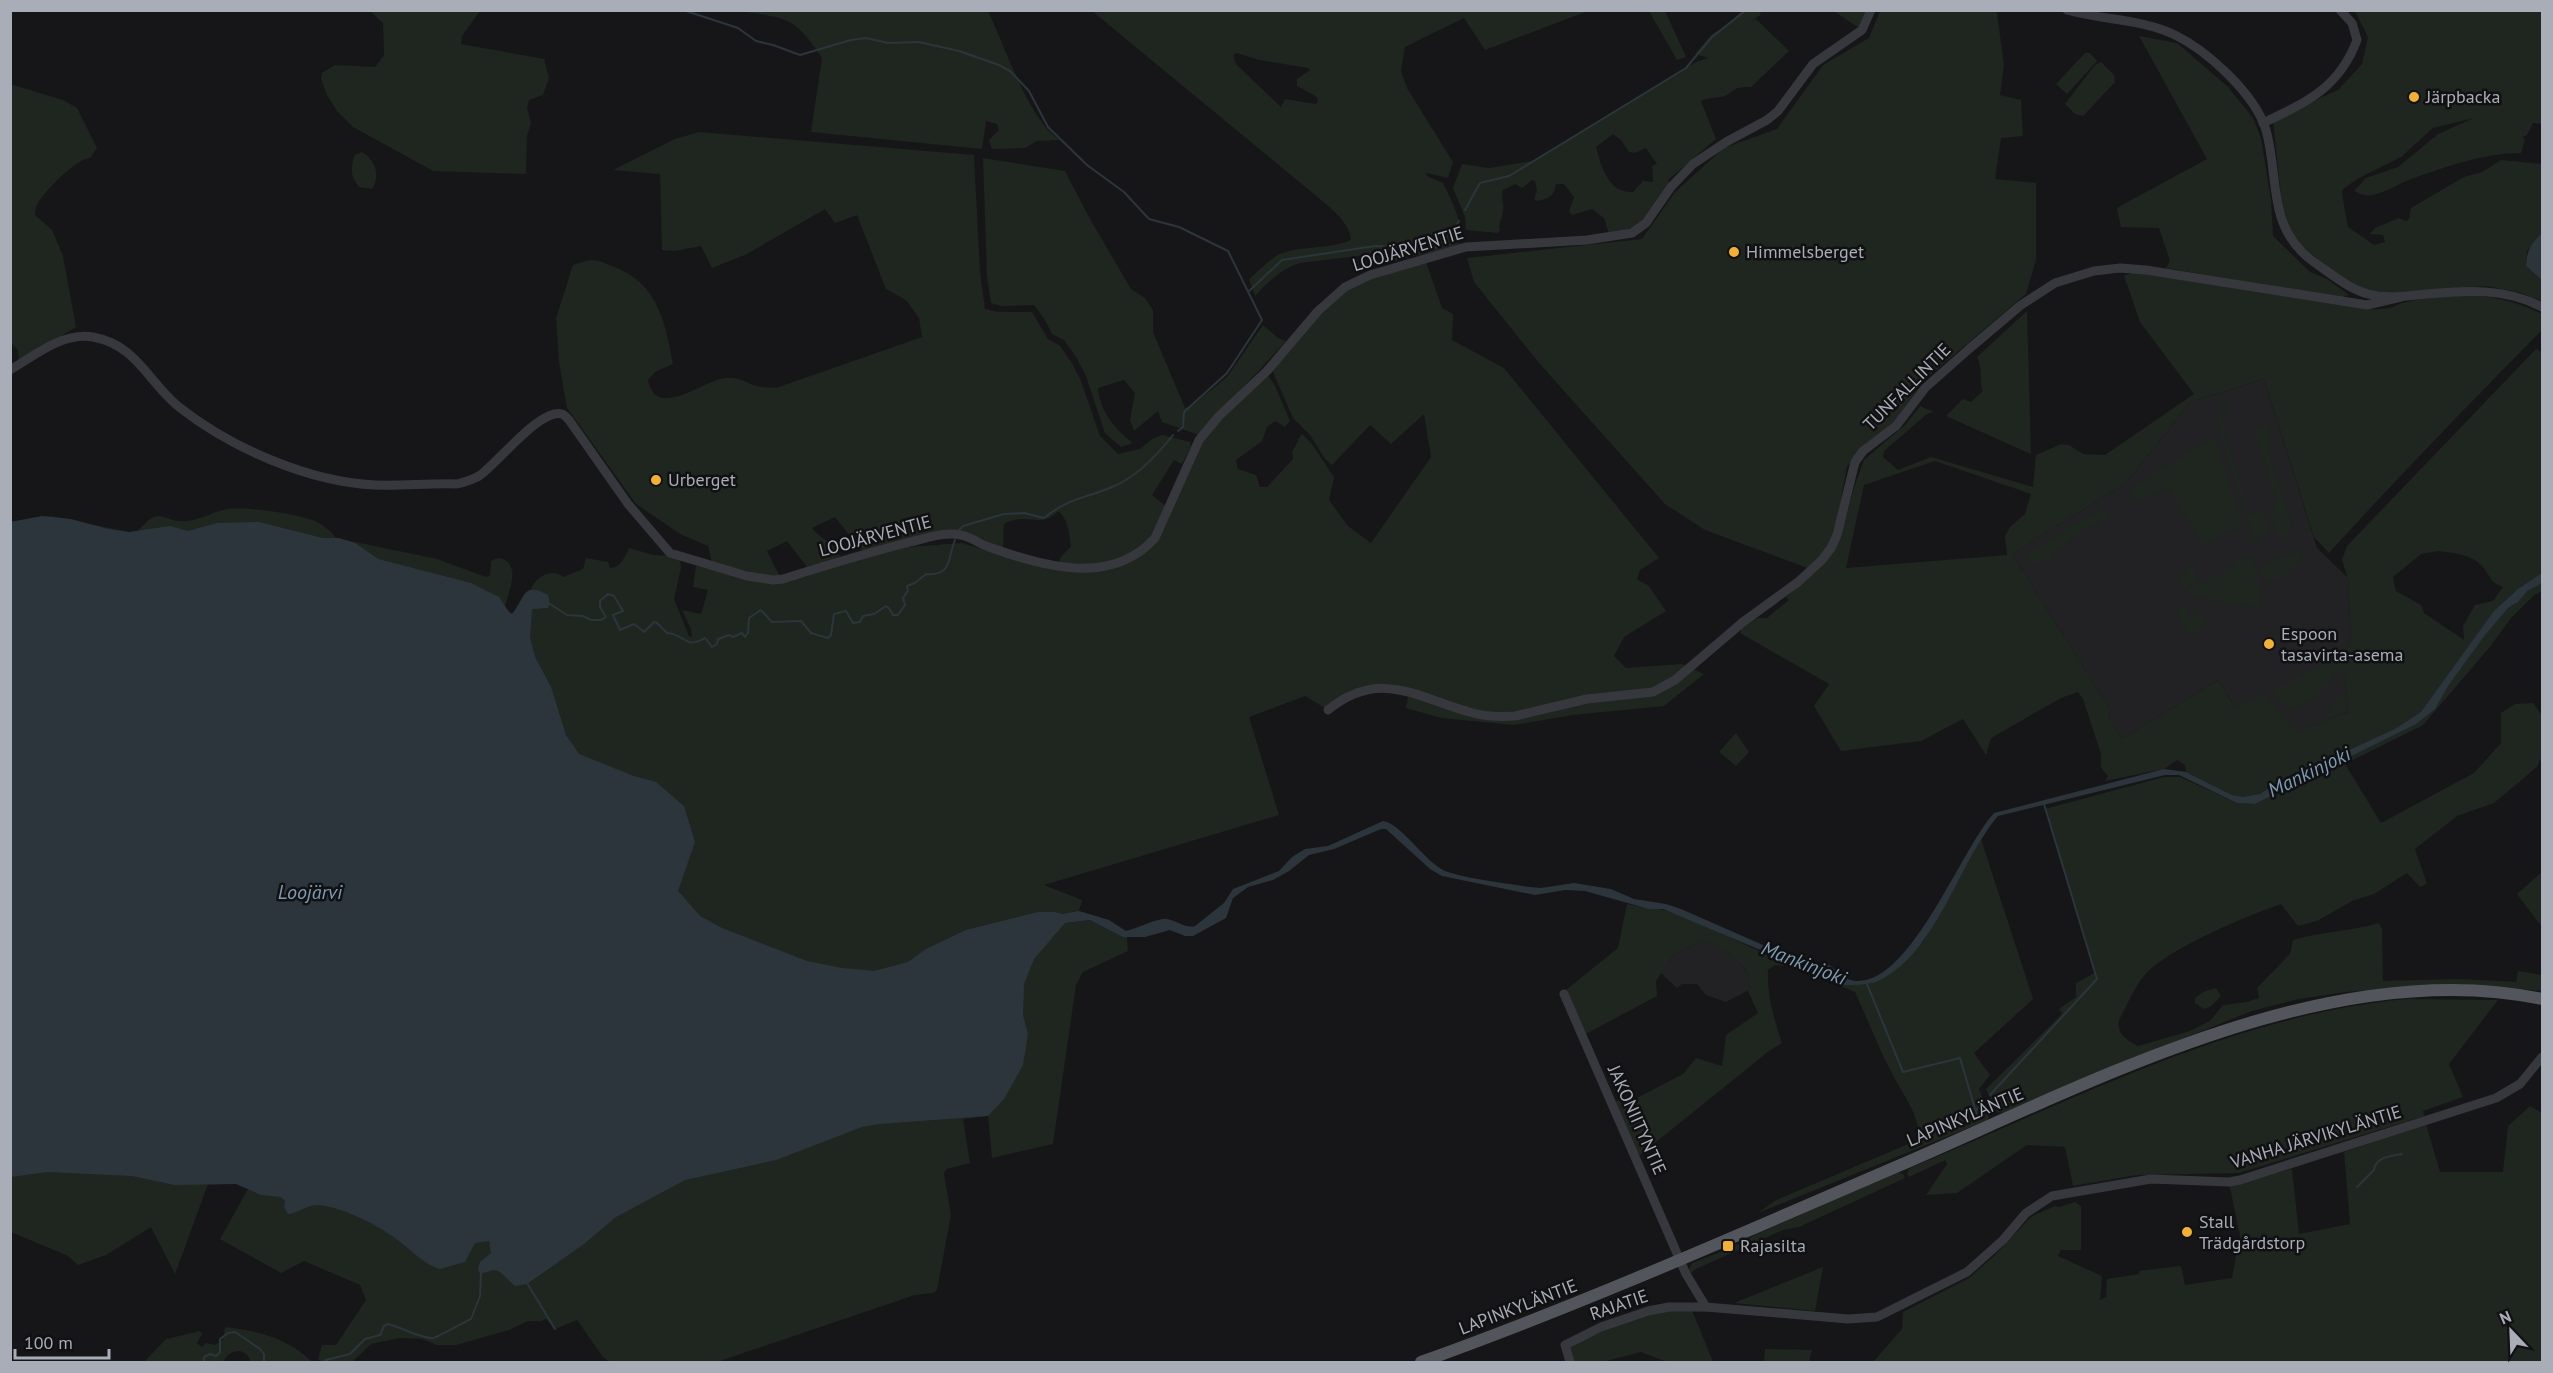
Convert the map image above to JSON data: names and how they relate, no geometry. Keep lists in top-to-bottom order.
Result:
{
  "streets": {
    "main road": ["LAPINKYLÄNTIE"],
    "street": [
      "LOOJÄRVENTIE",
      "TUNFALLINTIE",
      "JAKONIITYNTIE",
      "VANHA JÄRVIKYLÄNTIE",
      "RAJATIE"
    ]
  },
  "crossings": [
    ["LAPINKYLÄNTIE", "JAKONIITYNTIE"],
    ["VANHA JÄRVIKYLÄNTIE", "RAJATIE"]
  ],
  "water": ["Mankinjoki", "Loojärvi"],
  "places": {
    "other": [
      "Järpbacka",
      "Himmelsberget",
      "Urberget",
      "Espoon tasavirta-asema",
      "Stall Trädgårdstorp"
    ],
    "transit": ["Rajasilta"]
  },
  "scale_bar": "100 m",
  "north": "top left"
}
